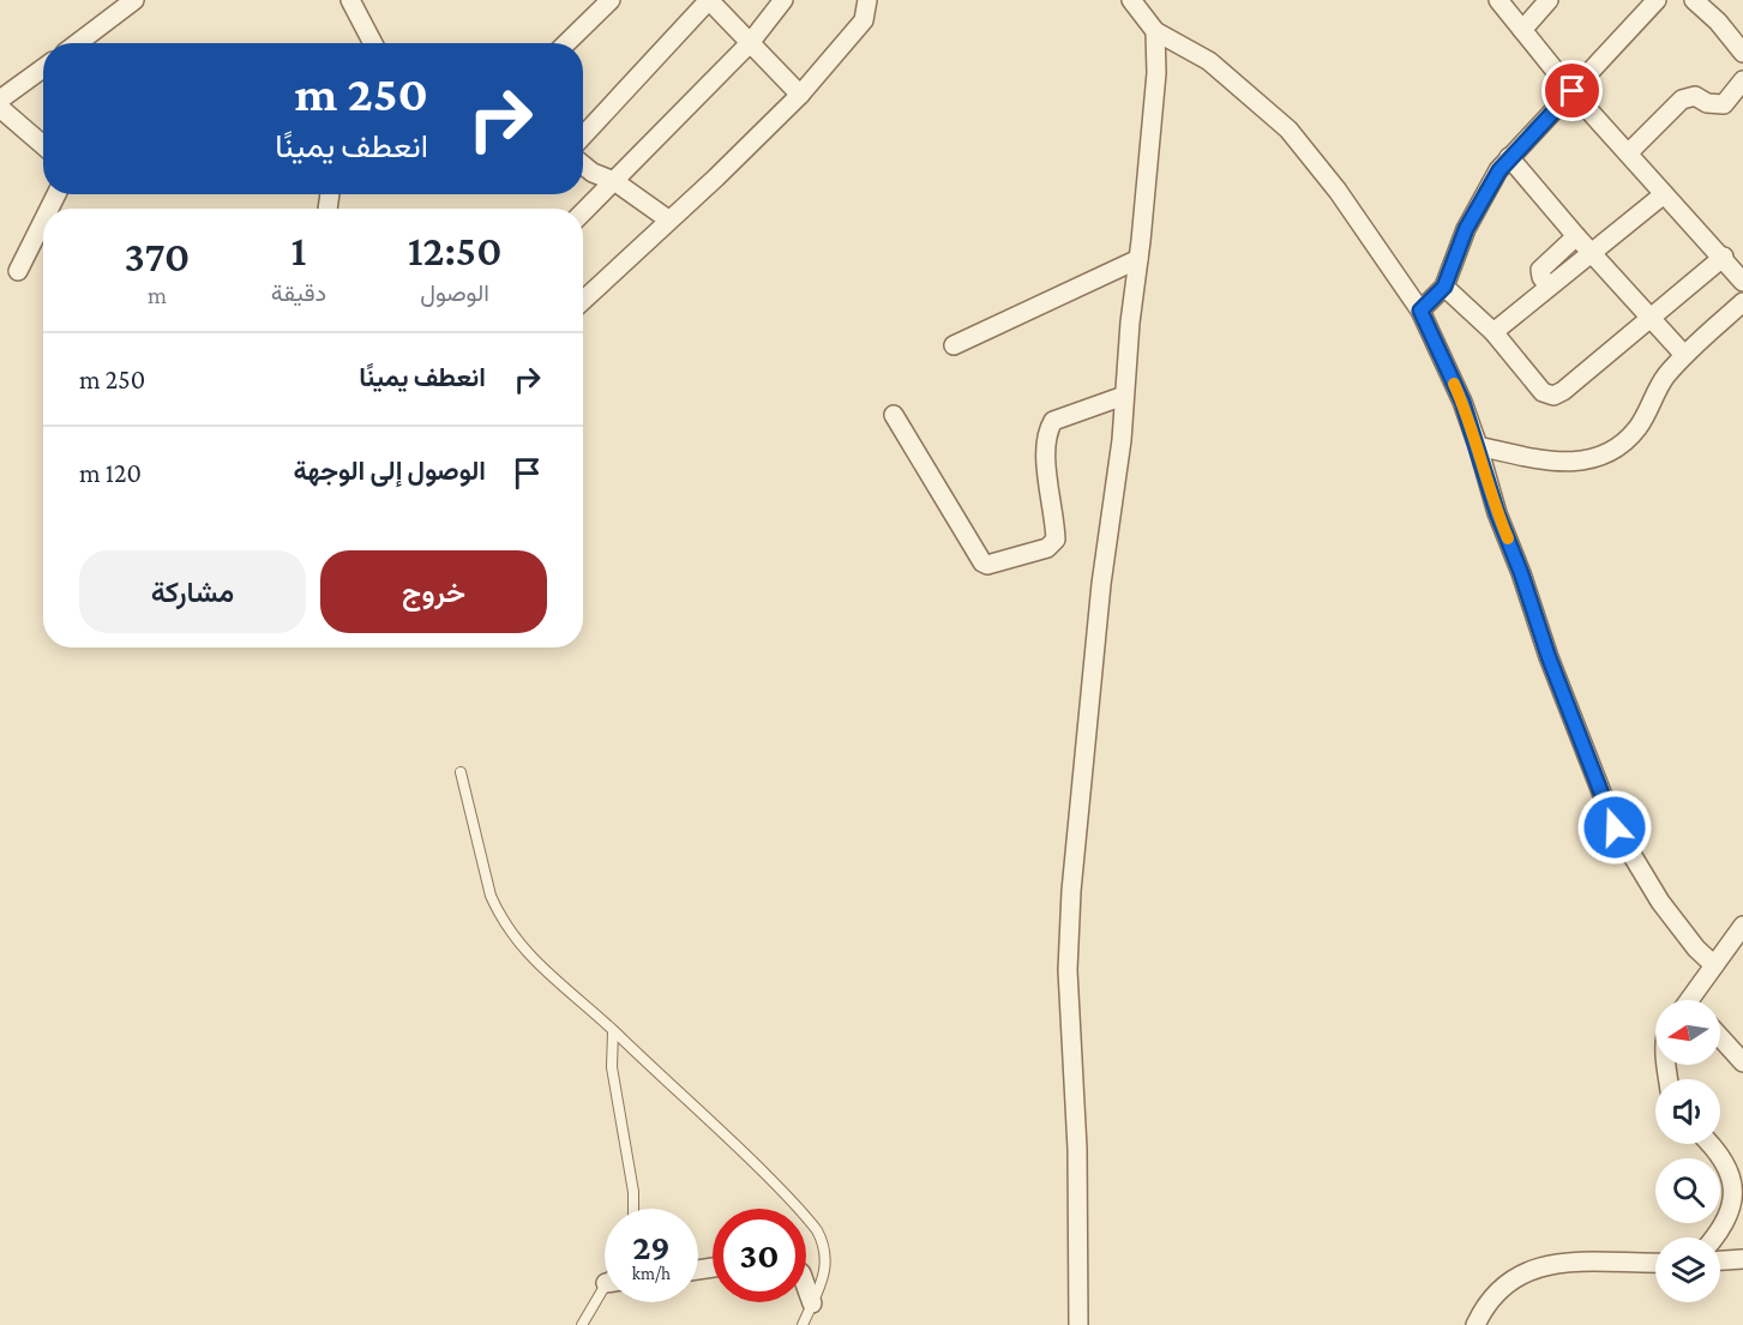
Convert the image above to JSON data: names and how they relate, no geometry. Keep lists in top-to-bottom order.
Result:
{
  "north": "left",
  "page": {
    "turn": ["250 m", "انعطف يمينًا"],
    "eta": [
      "12:50",
      "الوصول",
      "1",
      "دقيقة",
      "370",
      "m"
    ],
    "list": [
      {
        "name": "انعطف يمينًا",
        "value": "250 m"
      },
      {
        "name": "الوصول إلى الوجهة",
        "value": "120 m"
      }
    ],
    "buttons": ["خروج", "مشاركة"],
    "speed": "29 km/h",
    "limit": "30"
  }
}
